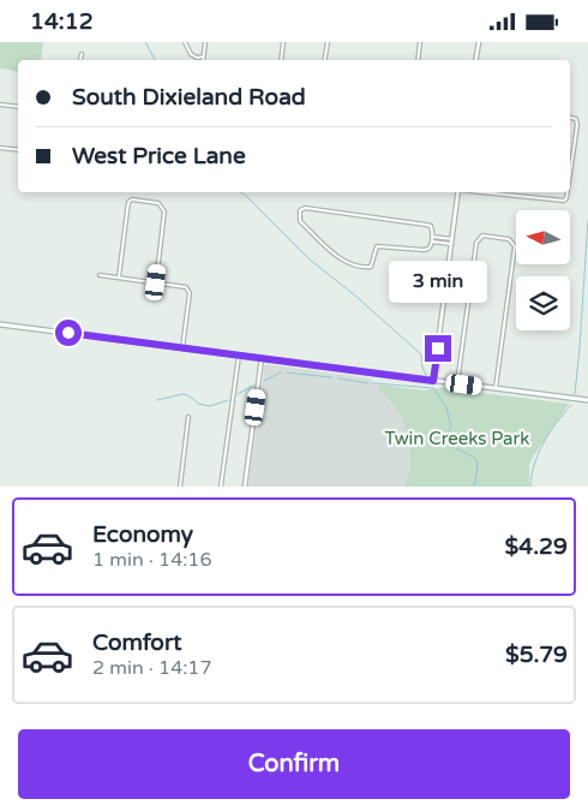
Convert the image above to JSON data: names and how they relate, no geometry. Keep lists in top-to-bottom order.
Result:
{
  "parks": ["Twin Creeks Park"],
  "north": "left",
  "page": {
    "status": "14:12",
    "banner": ["South Dixieland Road", "West Price Lane"],
    "bubble": "3 min",
    "list": [
      {
        "name": "Economy",
        "note": "1 min · 14:16",
        "value": "$4.29"
      },
      {
        "name": "Comfort",
        "note": "2 min · 14:17",
        "value": "$5.79"
      }
    ],
    "buttons": "Confirm"
  }
}
